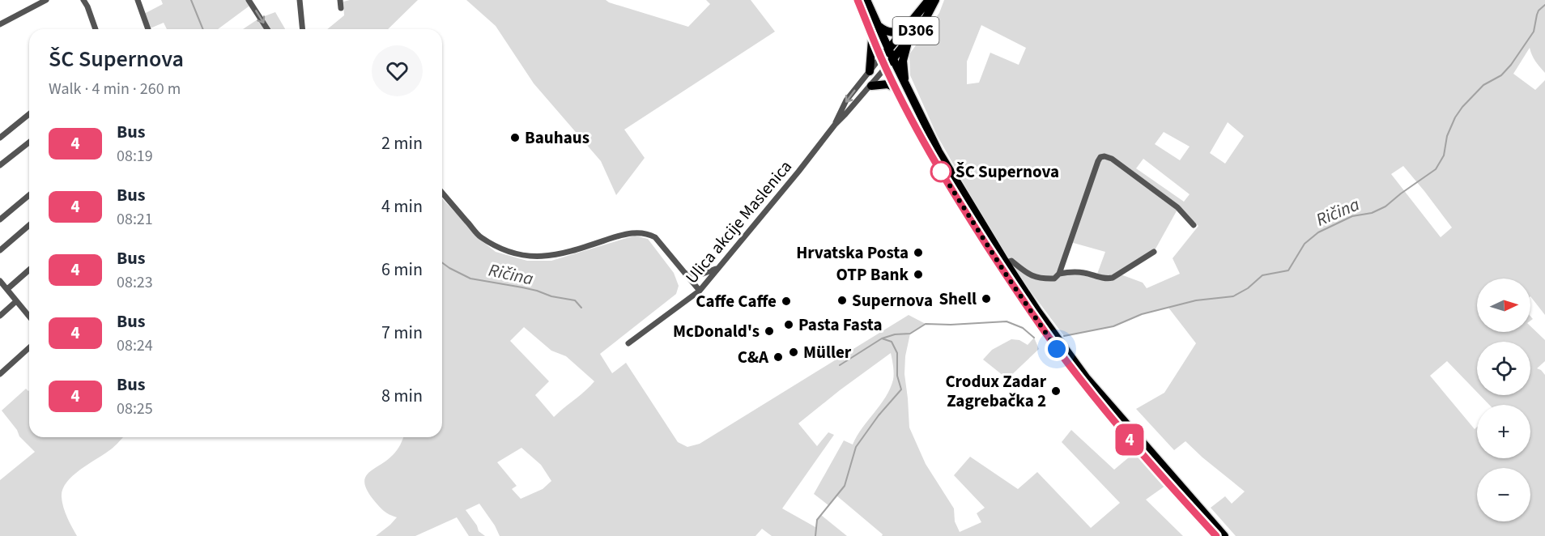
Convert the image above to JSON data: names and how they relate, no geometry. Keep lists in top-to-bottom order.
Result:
{
  "streets": {
    "main road": ["D306"],
    "street": ["Ulica akcije Maslenica"]
  },
  "water": ["Ričina"],
  "places": [
    "Bauhaus",
    "ŠC Supernova",
    "Hrvatska Posta",
    "OTP Bank",
    "Shell",
    "Supernova",
    "Caffe Caffe",
    "Pasta Fasta",
    "McDonald's",
    "Müller",
    "C&A",
    "Crodux Zadar Zagrebačka 2"
  ],
  "lines": ["bus line 4"],
  "north": "right",
  "page": {
    "on_map": "4",
    "heading": ["ŠC Supernova", "Walk · 4 min · 260 m"],
    "list": [
      {
        "mark": "4",
        "name": "Bus",
        "note": "08:19",
        "value": "2 min"
      },
      {
        "mark": "4",
        "name": "Bus",
        "note": "08:21",
        "value": "4 min"
      },
      {
        "mark": "4",
        "name": "Bus",
        "note": "08:23",
        "value": "6 min"
      },
      {
        "mark": "4",
        "name": "Bus",
        "note": "08:24",
        "value": "7 min"
      },
      {
        "mark": "4",
        "name": "Bus",
        "note": "08:25",
        "value": "8 min"
      }
    ],
    "map_buttons": ["+", "−"]
  }
}
